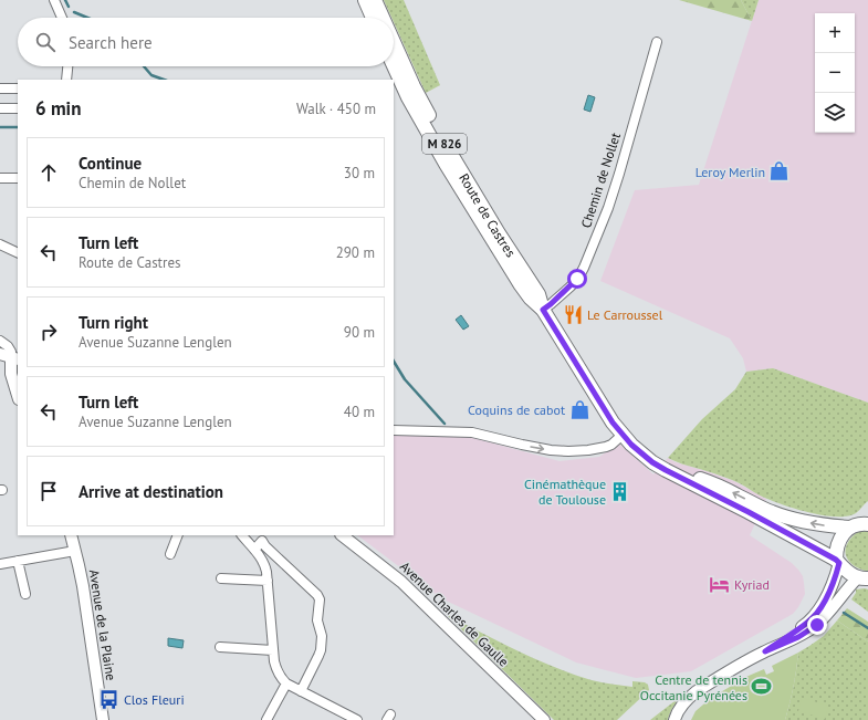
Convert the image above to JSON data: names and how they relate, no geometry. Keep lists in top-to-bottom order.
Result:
{
  "streets": {
    "main road": ["M 826", "Route de Castres"],
    "street": ["Chemin de Nollet", "Avenue Charles de Gaulle", "Avenue de la Plaine"]
  },
  "crossings": [
    ["Chemin de Nollet", "Route de Castres"]
  ],
  "places": {
    "shop": ["Leroy Merlin", "Coquins de cabot"],
    "restaurant": ["Le Carroussel"],
    "building": ["Cinémathèque de Toulouse"],
    "hotel": ["Kyriad"],
    "sports": ["Centre de tennis Occitanie Pyrénées"],
    "bus stop": ["Clos Fleuri"]
  },
  "page": {
    "map_buttons": ["+", "−"],
    "search": "Search here",
    "heading": ["6 min", "Walk · 450 m"],
    "list": [
      ["Continue", "Chemin de Nollet", "30 m"],
      ["Turn left", "Route de Castres", "290 m"],
      ["Turn right", "Avenue Suzanne Lenglen", "90 m"],
      ["Turn left", "Avenue Suzanne Lenglen", "40 m"],
      "Arrive at destination"
    ]
  }
}
